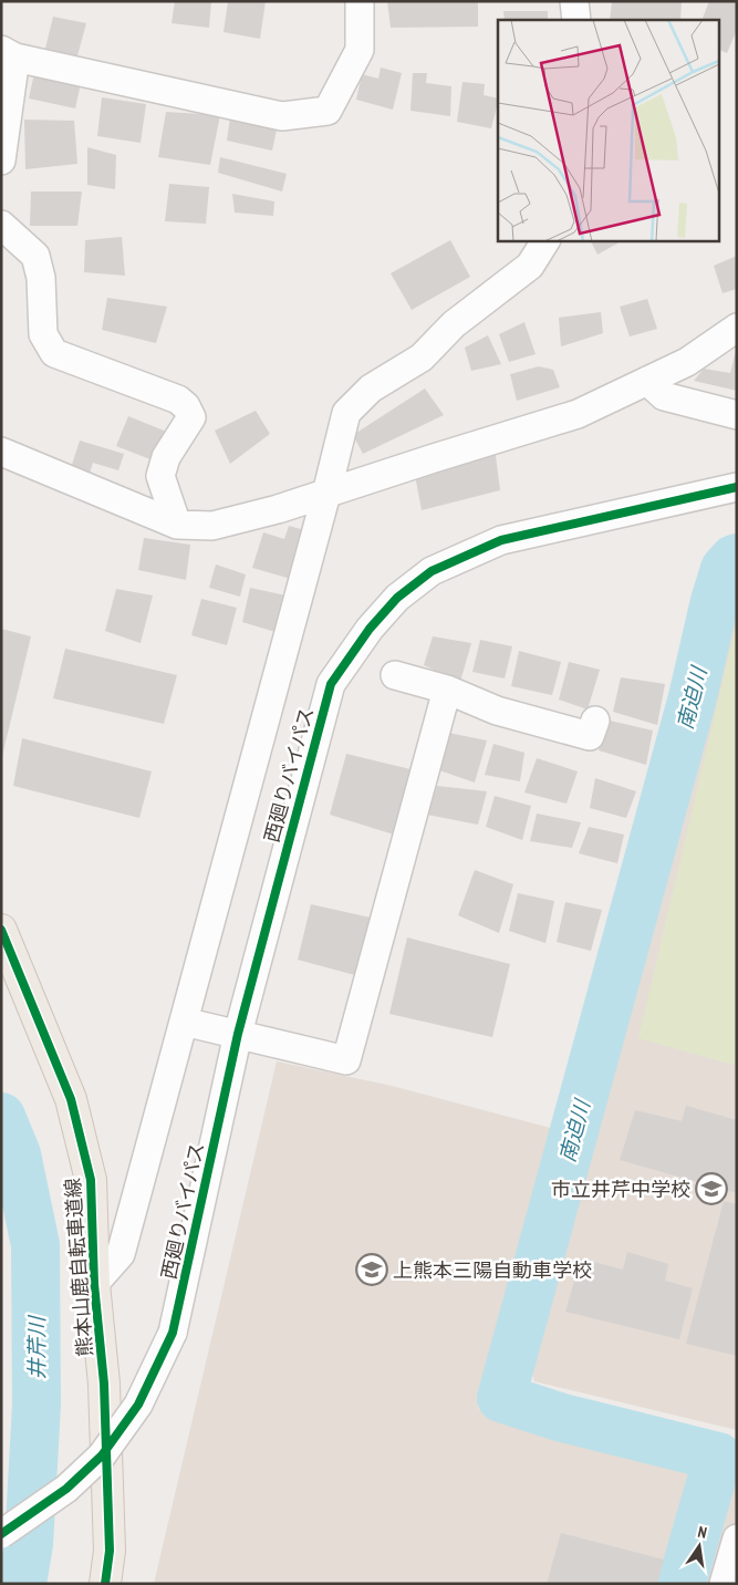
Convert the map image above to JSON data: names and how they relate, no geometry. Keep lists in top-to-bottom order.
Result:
{
  "streets": {
    "main road": ["熊本山鹿自転車道線"],
    "street": ["西廻りバイパス"]
  },
  "water": ["南迫川", "井芹川"],
  "places": {
    "school or university": ["市立井芹中学校", "上熊本三陽自動車学校"]
  },
  "north": "top"
}
